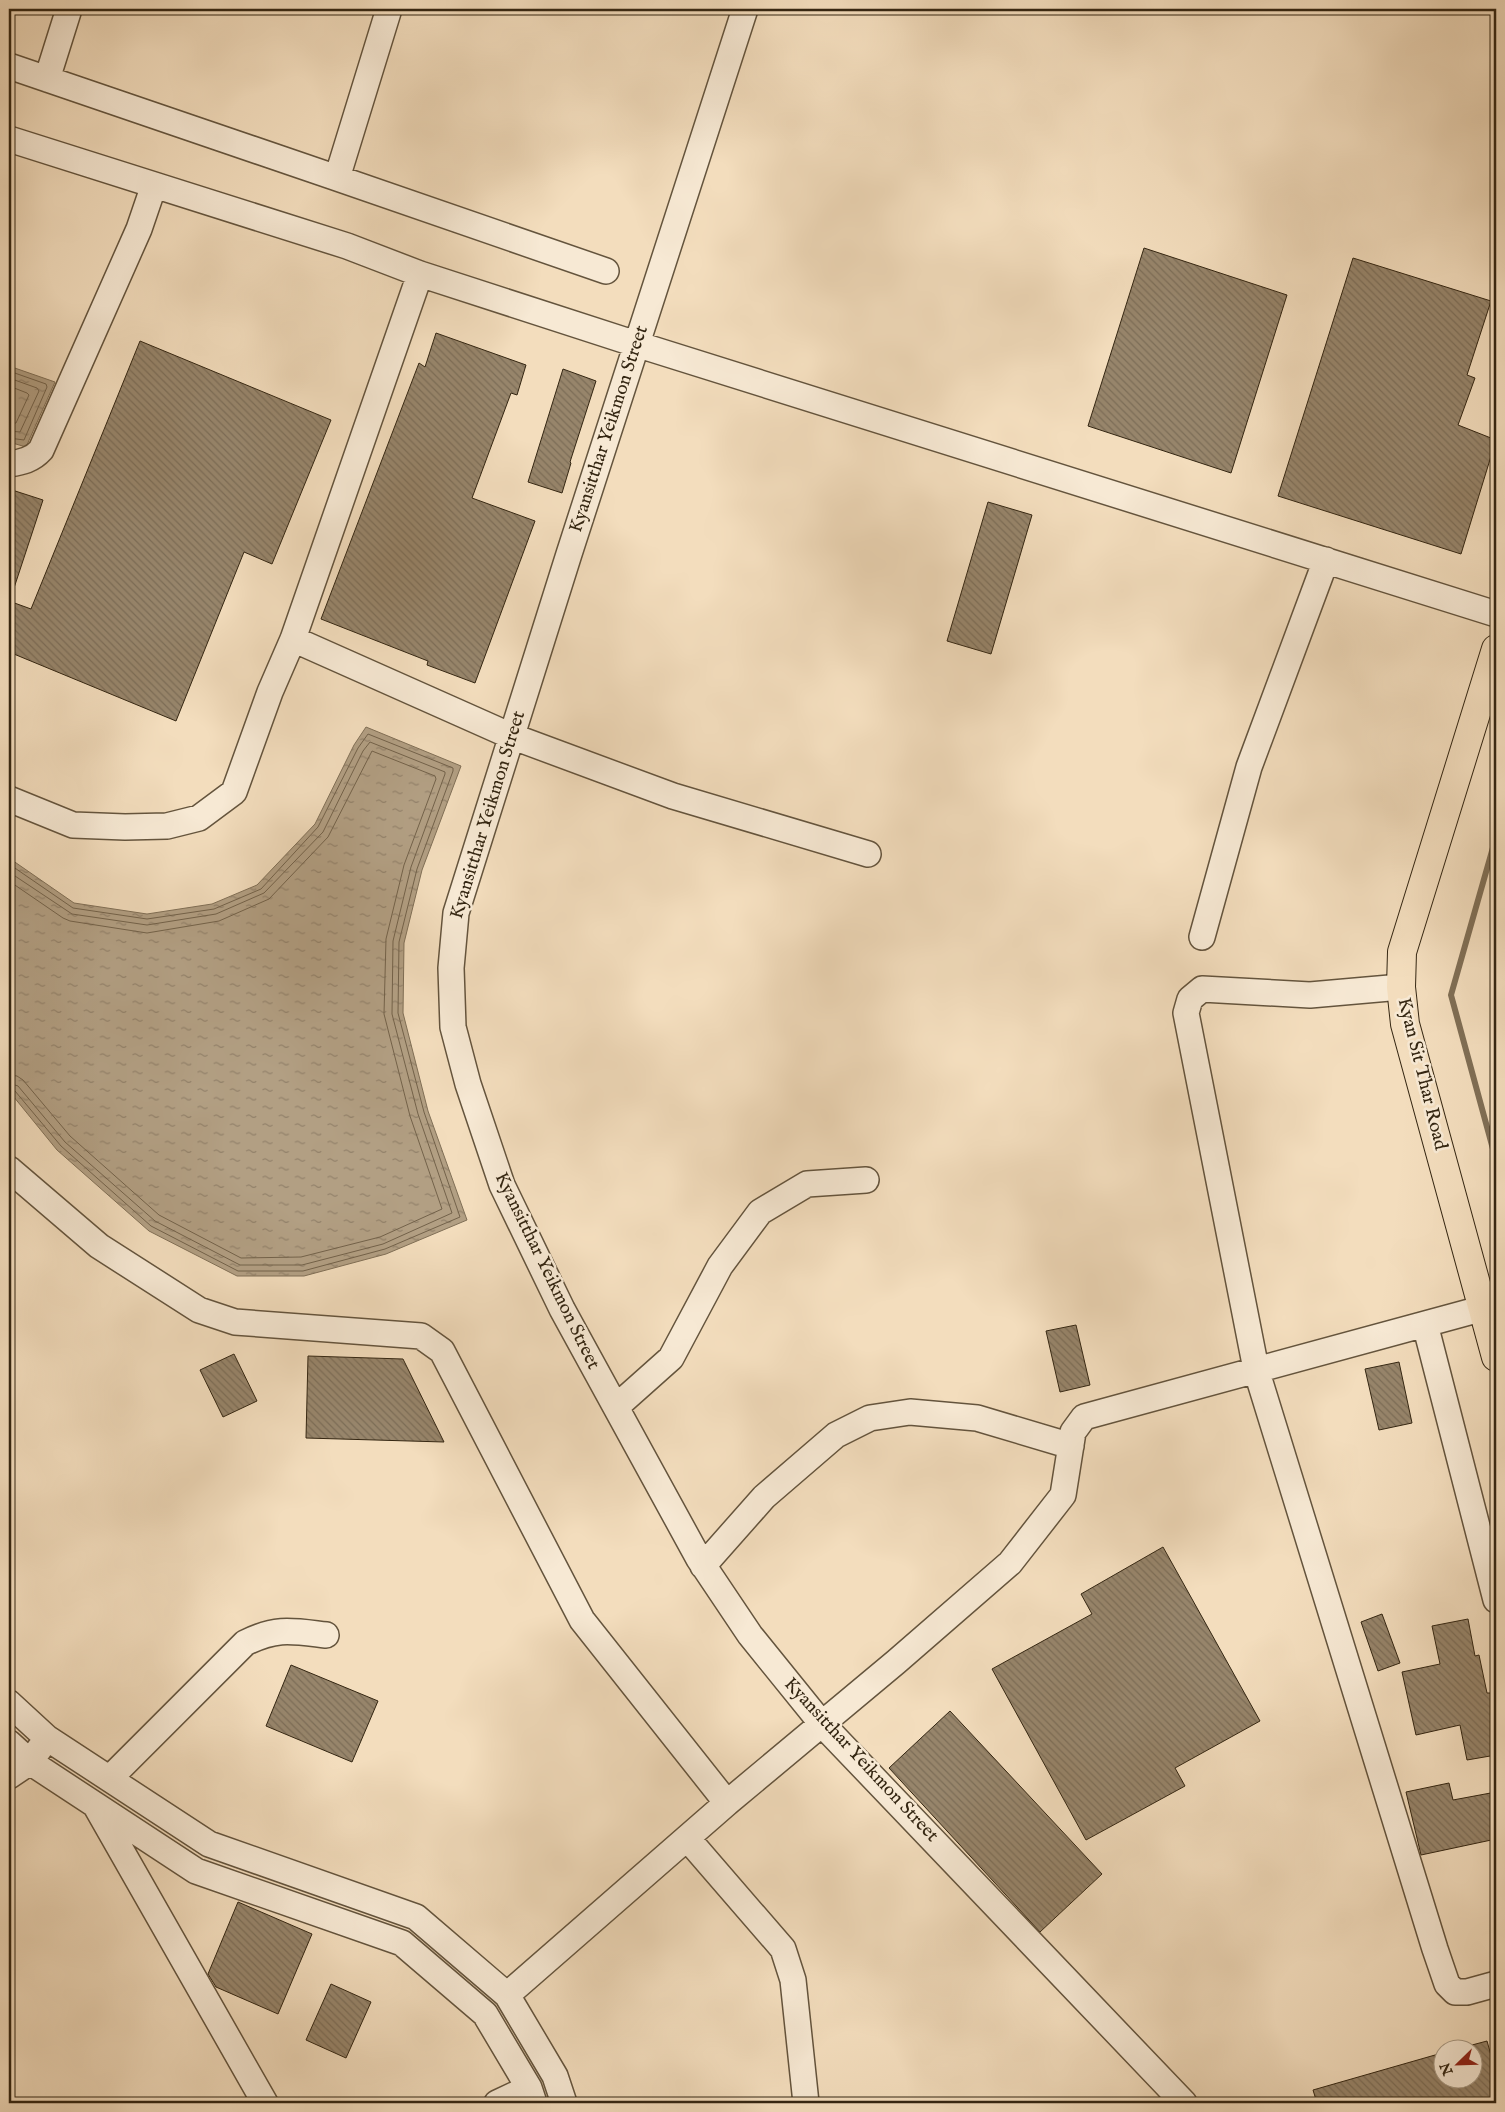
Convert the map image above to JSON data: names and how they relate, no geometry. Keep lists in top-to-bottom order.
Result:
{
  "streets": {
    "main road": ["Kyan Sit Thar Road"],
    "street": ["Kyansitthar Yeikmon Street"]
  },
  "north": "bottom left"
}
